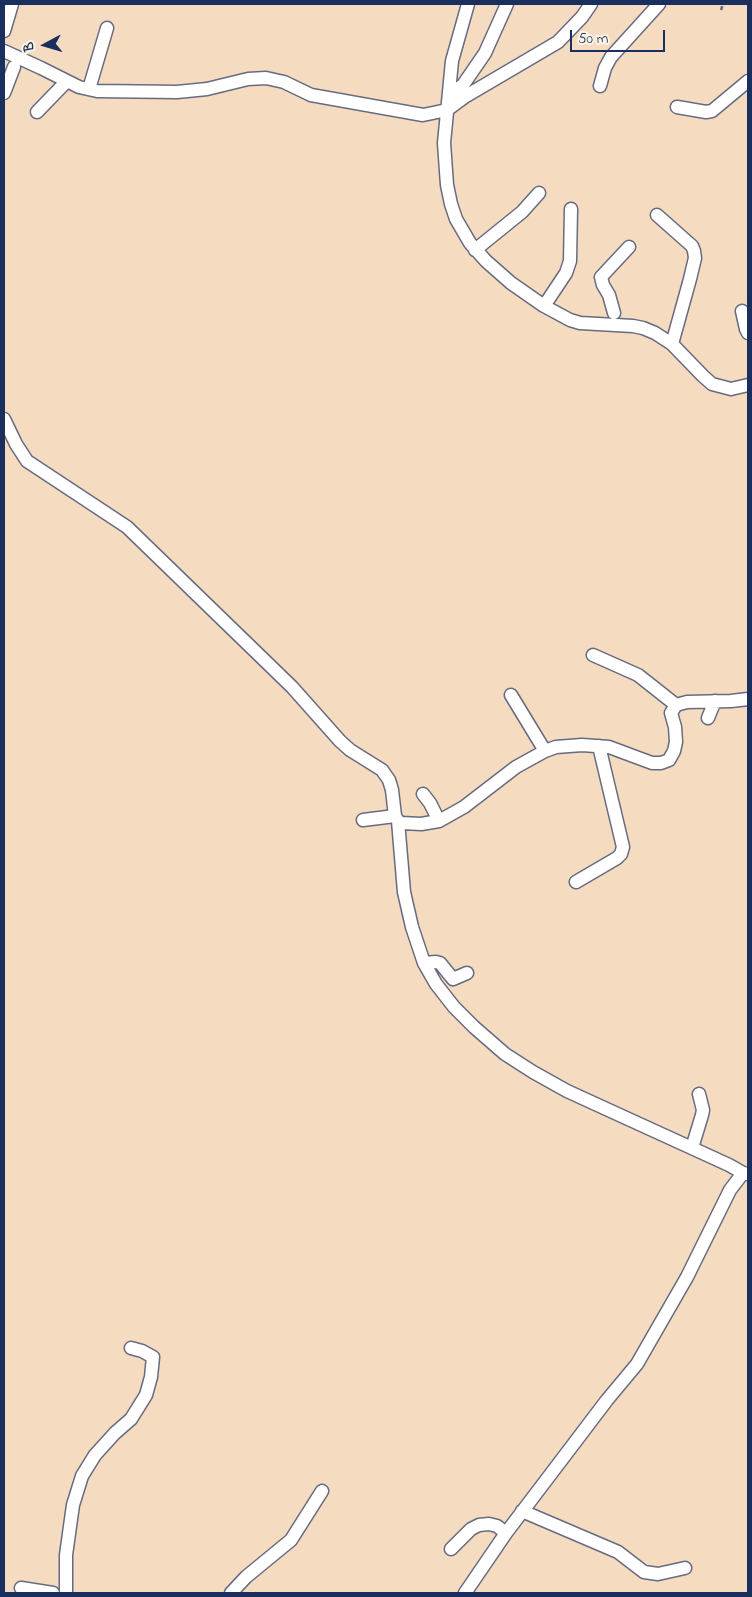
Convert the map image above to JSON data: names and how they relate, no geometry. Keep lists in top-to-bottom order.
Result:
{
  "scale_bar": "50 m",
  "north": "left"
}
